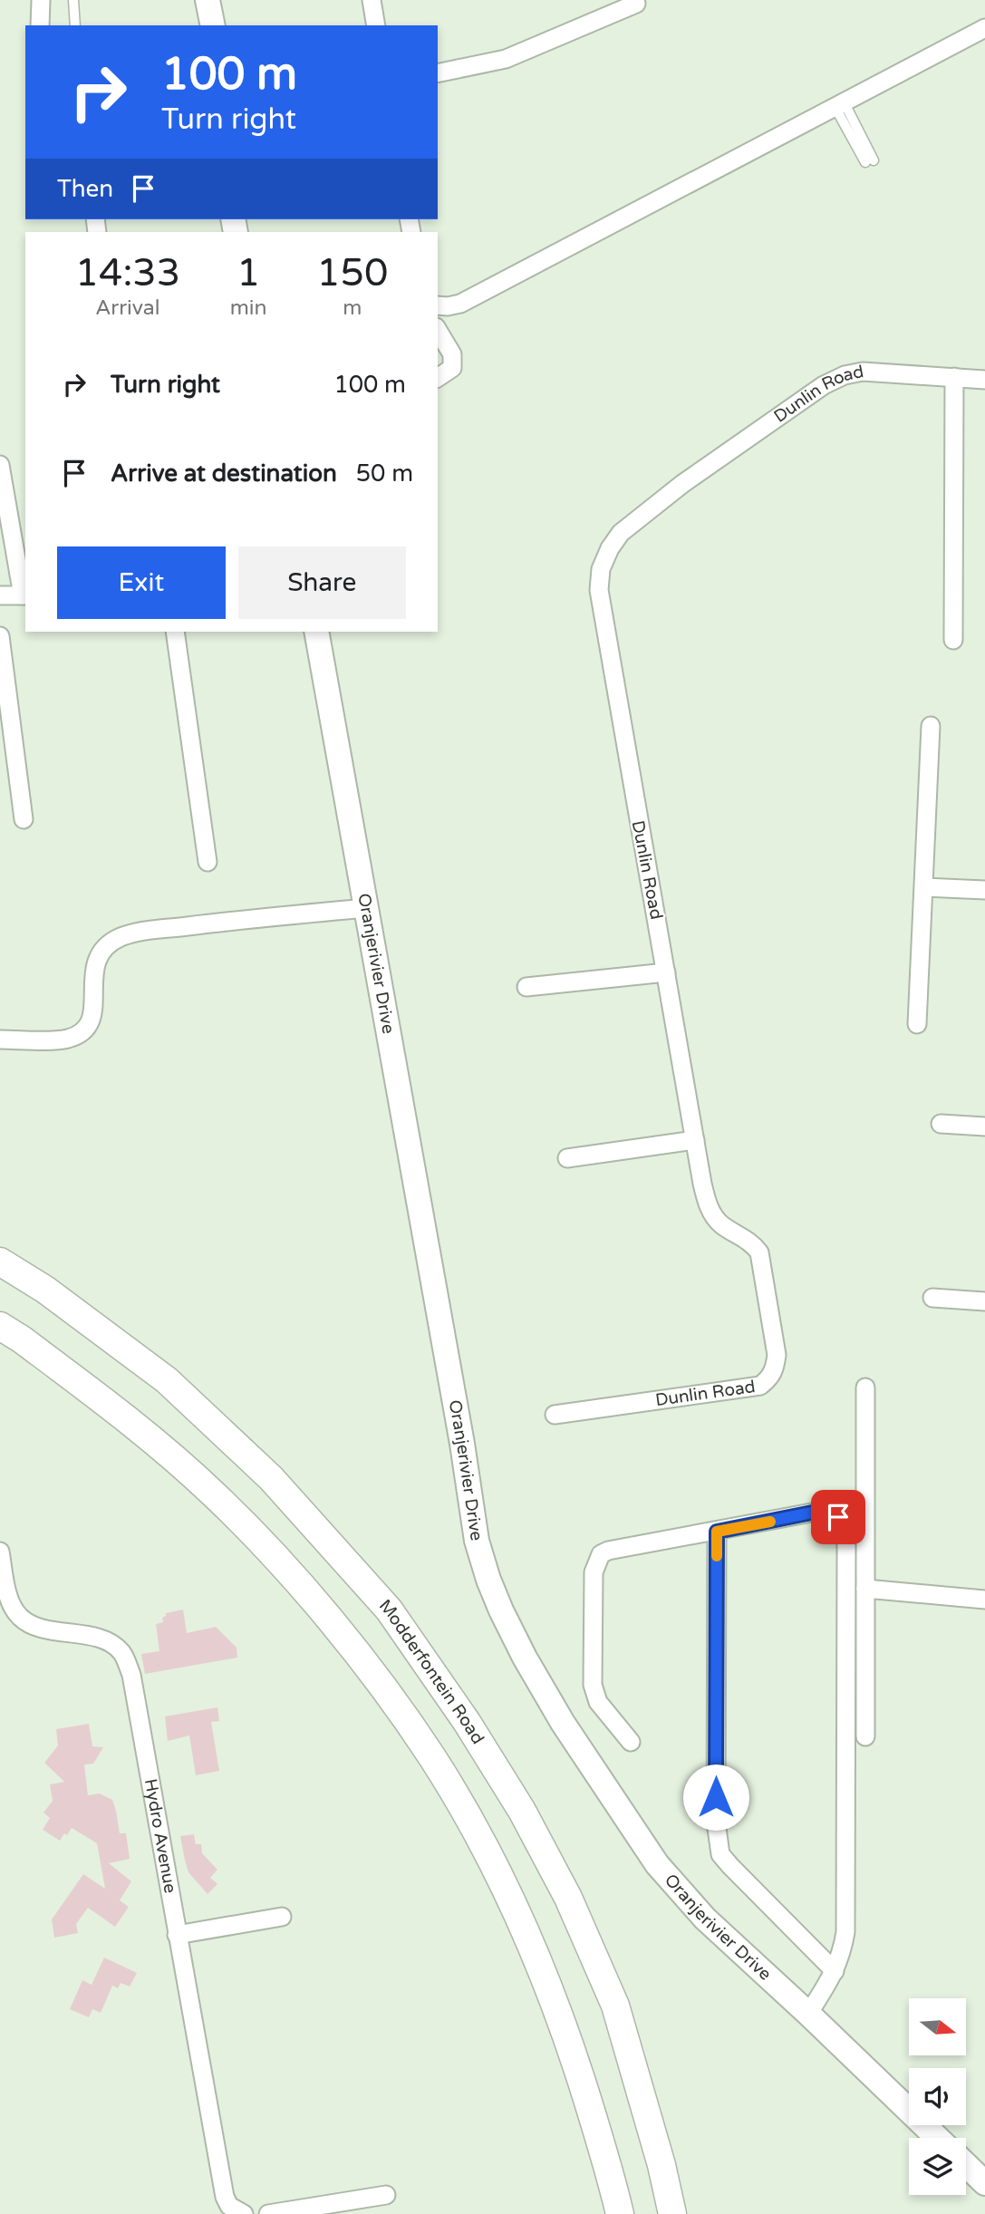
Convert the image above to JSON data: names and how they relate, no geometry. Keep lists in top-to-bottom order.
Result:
{
  "streets": {
    "main road": ["Modderfontein Road"],
    "street": ["Dunlin Road", "Oranjerivier Drive", "Hydro Avenue"]
  },
  "north": "right",
  "page": {
    "turn": ["100 m", "Turn right"],
    "then": "Then",
    "eta": [
      "14:33",
      "Arrival",
      "1",
      "min",
      "150",
      "m"
    ],
    "list": [
      {
        "name": "Turn right",
        "value": "100 m"
      },
      {
        "name": "Arrive at destination",
        "value": "50 m"
      }
    ],
    "buttons": ["Exit", "Share"]
  }
}
